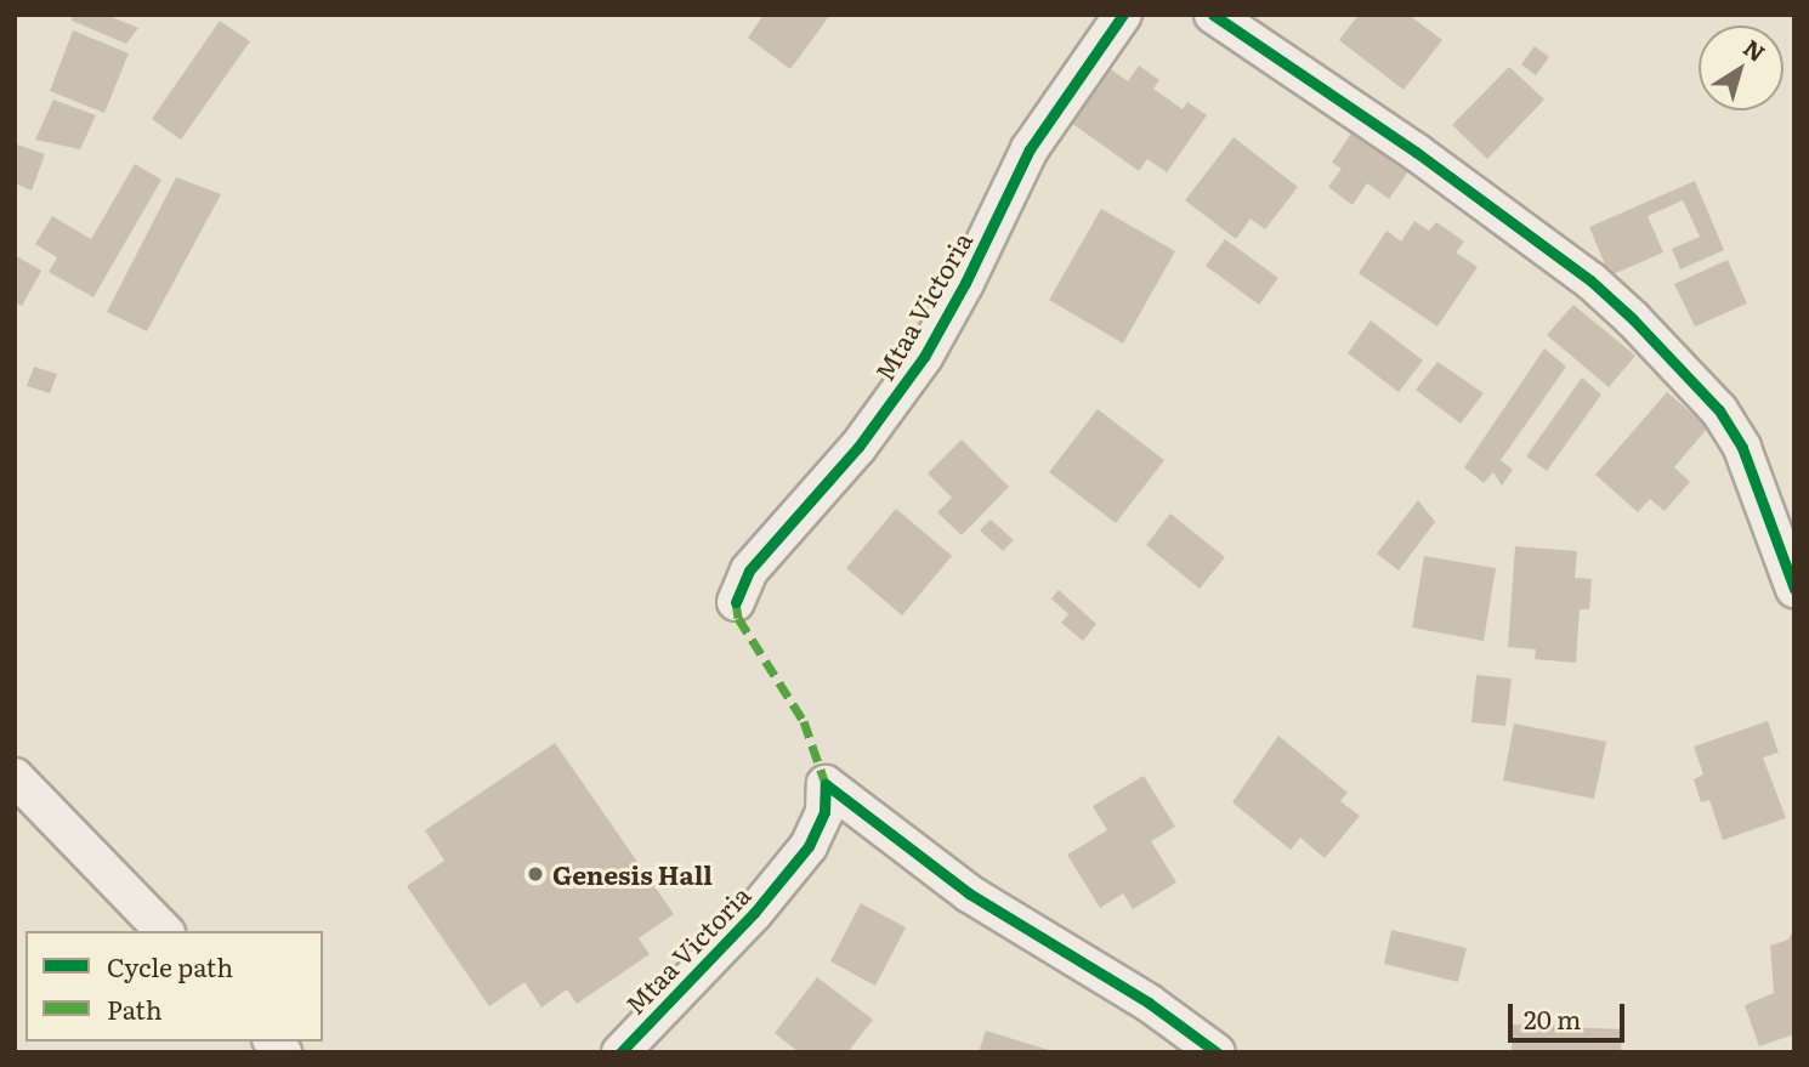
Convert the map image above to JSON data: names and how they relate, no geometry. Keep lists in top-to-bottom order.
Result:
{
  "streets": {
    "street": ["Mtaa Victoria"]
  },
  "places": ["Genesis Hall"],
  "legend": ["Cycle path", "Path"],
  "scale_bar": "20 m",
  "north": "top right"
}
